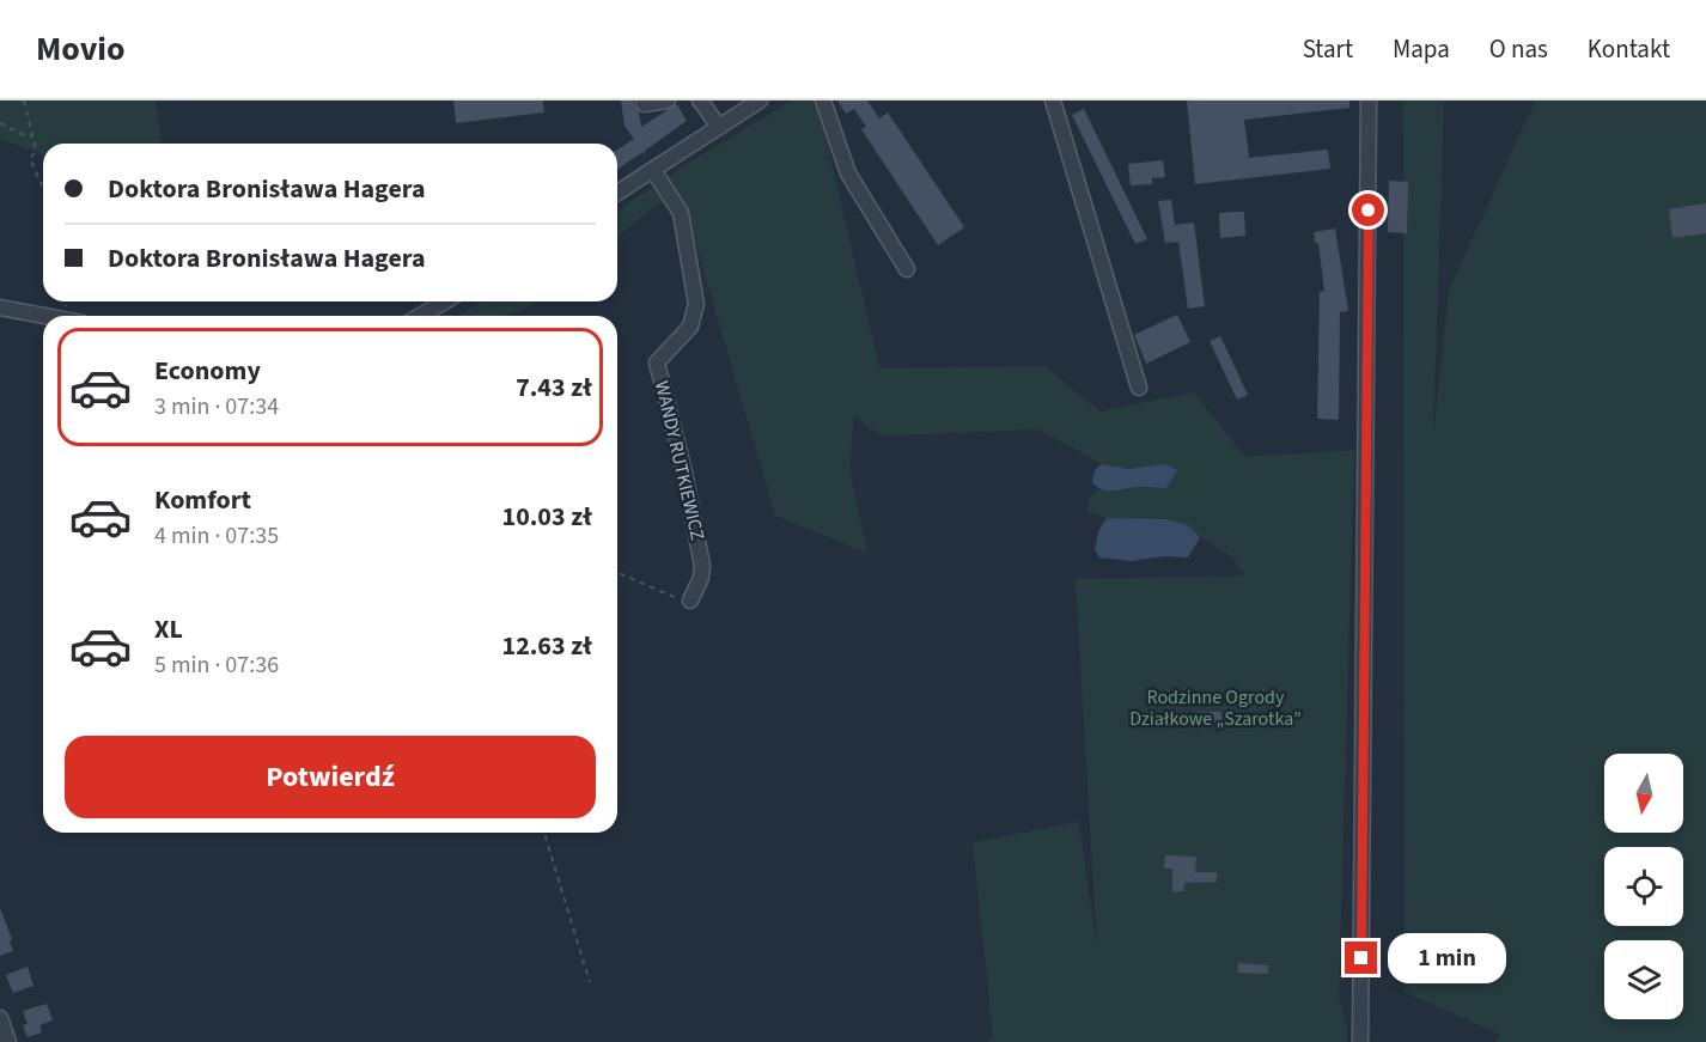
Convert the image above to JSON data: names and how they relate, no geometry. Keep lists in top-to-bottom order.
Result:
{
  "streets": {
    "street": ["WANDY RUTKIEWICZ"]
  },
  "parks": ["Rodzinne Ogrody Działkowe „Szarotka”"],
  "north": "bottom",
  "page": {
    "header": "Movio",
    "nav": [
      "Start",
      "Mapa",
      "O nas",
      "Kontakt"
    ],
    "banner": ["Doktora Bronisława Hagera", "Doktora Bronisława Hagera"],
    "list": [
      {
        "name": "Economy",
        "note": "3 min · 07:34",
        "value": "7.43 zł"
      },
      {
        "name": "Komfort",
        "note": "4 min · 07:35",
        "value": "10.03 zł"
      },
      {
        "name": "XL",
        "note": "5 min · 07:36",
        "value": "12.63 zł"
      }
    ],
    "buttons": "Potwierdź",
    "bubble": "1 min"
  }
}
